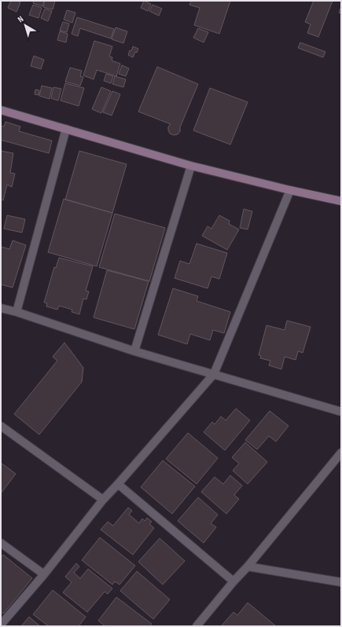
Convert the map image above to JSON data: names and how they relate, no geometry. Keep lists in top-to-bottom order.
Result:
{
  "north": "top left"
}
